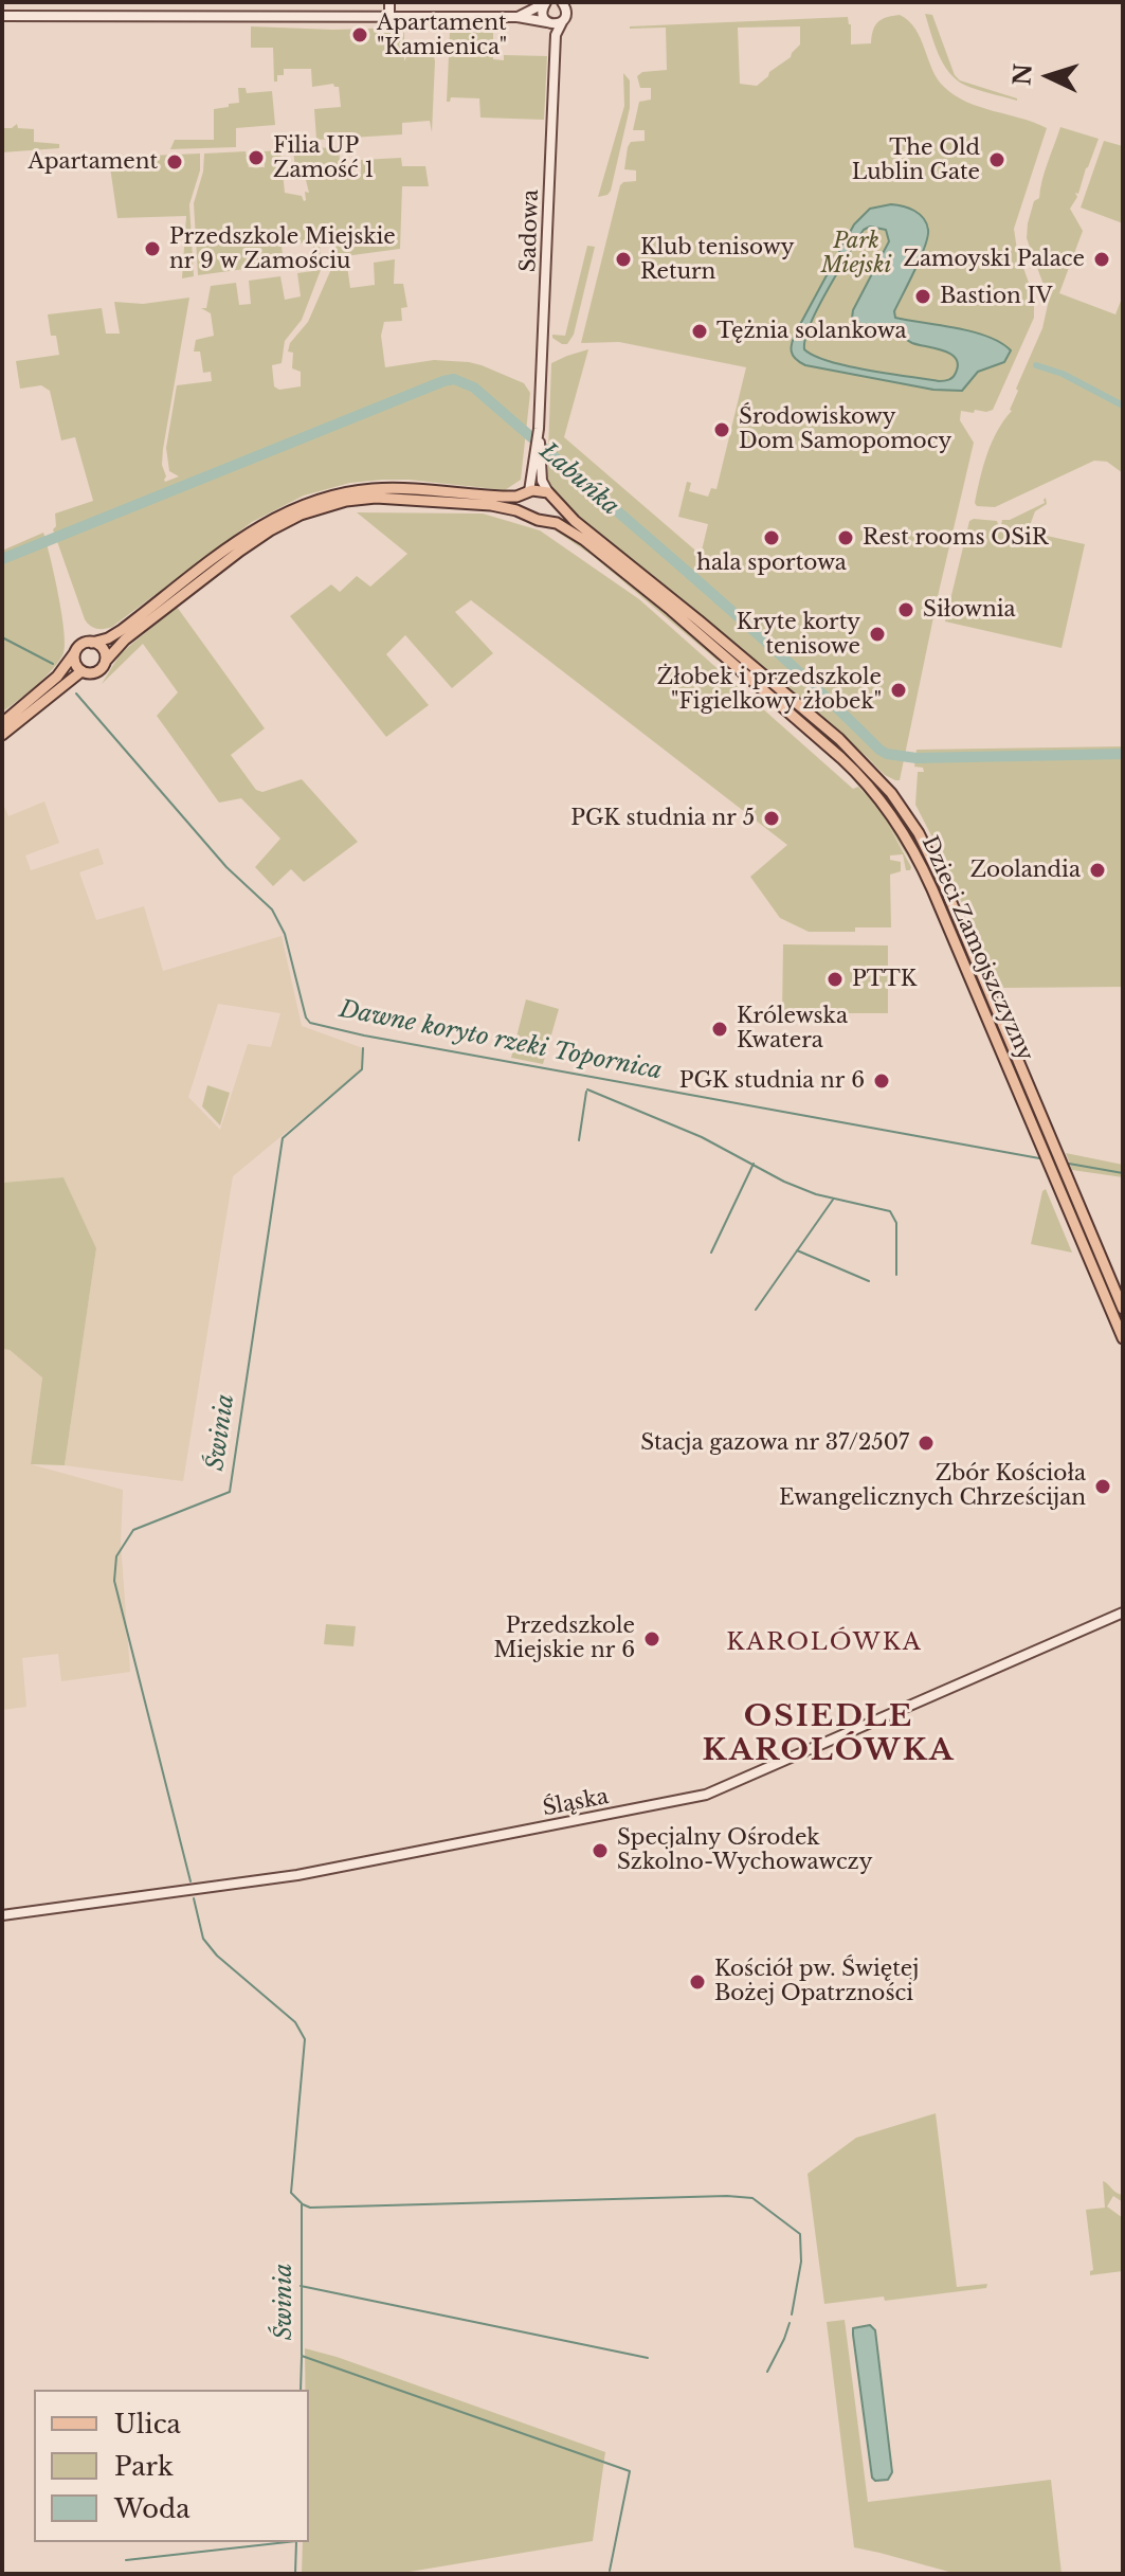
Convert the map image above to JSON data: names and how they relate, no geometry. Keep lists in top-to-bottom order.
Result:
{
  "streets": {
    "main road": ["Dzieci Zamojszczyzny"],
    "street": ["Sadowa", "Śląska"]
  },
  "crossings": [
    ["Sadowa", "Dzieci Zamojszczyzny"]
  ],
  "districts": ["KAROLÓWKA", "OSIEDLE KAROLÓWKA"],
  "water": ["Łabuńka", "Dawne koryto rzeki Topornica", "Świnia"],
  "parks": ["Park Miejski"],
  "places": [
    "Apartament \"Kamienica\"",
    "Filia UP Zamość 1",
    "The Old Lublin Gate",
    "Apartament",
    "Przedszkole Miejskie nr 9 w Zamościu",
    "Klub tenisowy Return",
    "Zamoyski Palace",
    "Bastion IV",
    "Tężnia solankowa",
    "Środowiskowy Dom Samopomocy",
    "hala sportowa",
    "Rest rooms OSiR",
    "Siłownia",
    "Kryte korty tenisowe",
    "Żłobek i przedszkole \"Figielkowy żłobek\"",
    "PGK studnia nr 5",
    "Zoolandia",
    "PTTK",
    "Królewska Kwatera",
    "PGK studnia nr 6",
    "Stacja gazowa nr 37/2507",
    "Zbór Kościoła Ewangelicznych Chrześcijan",
    "Przedszkole Miejskie nr 6",
    "Specjalny Ośrodek Szkolno-Wychowawczy",
    "Kościół pw. Świętej Bożej Opatrzności"
  ],
  "legend": ["Ulica", "Park", "Woda"],
  "north": "left"
}
